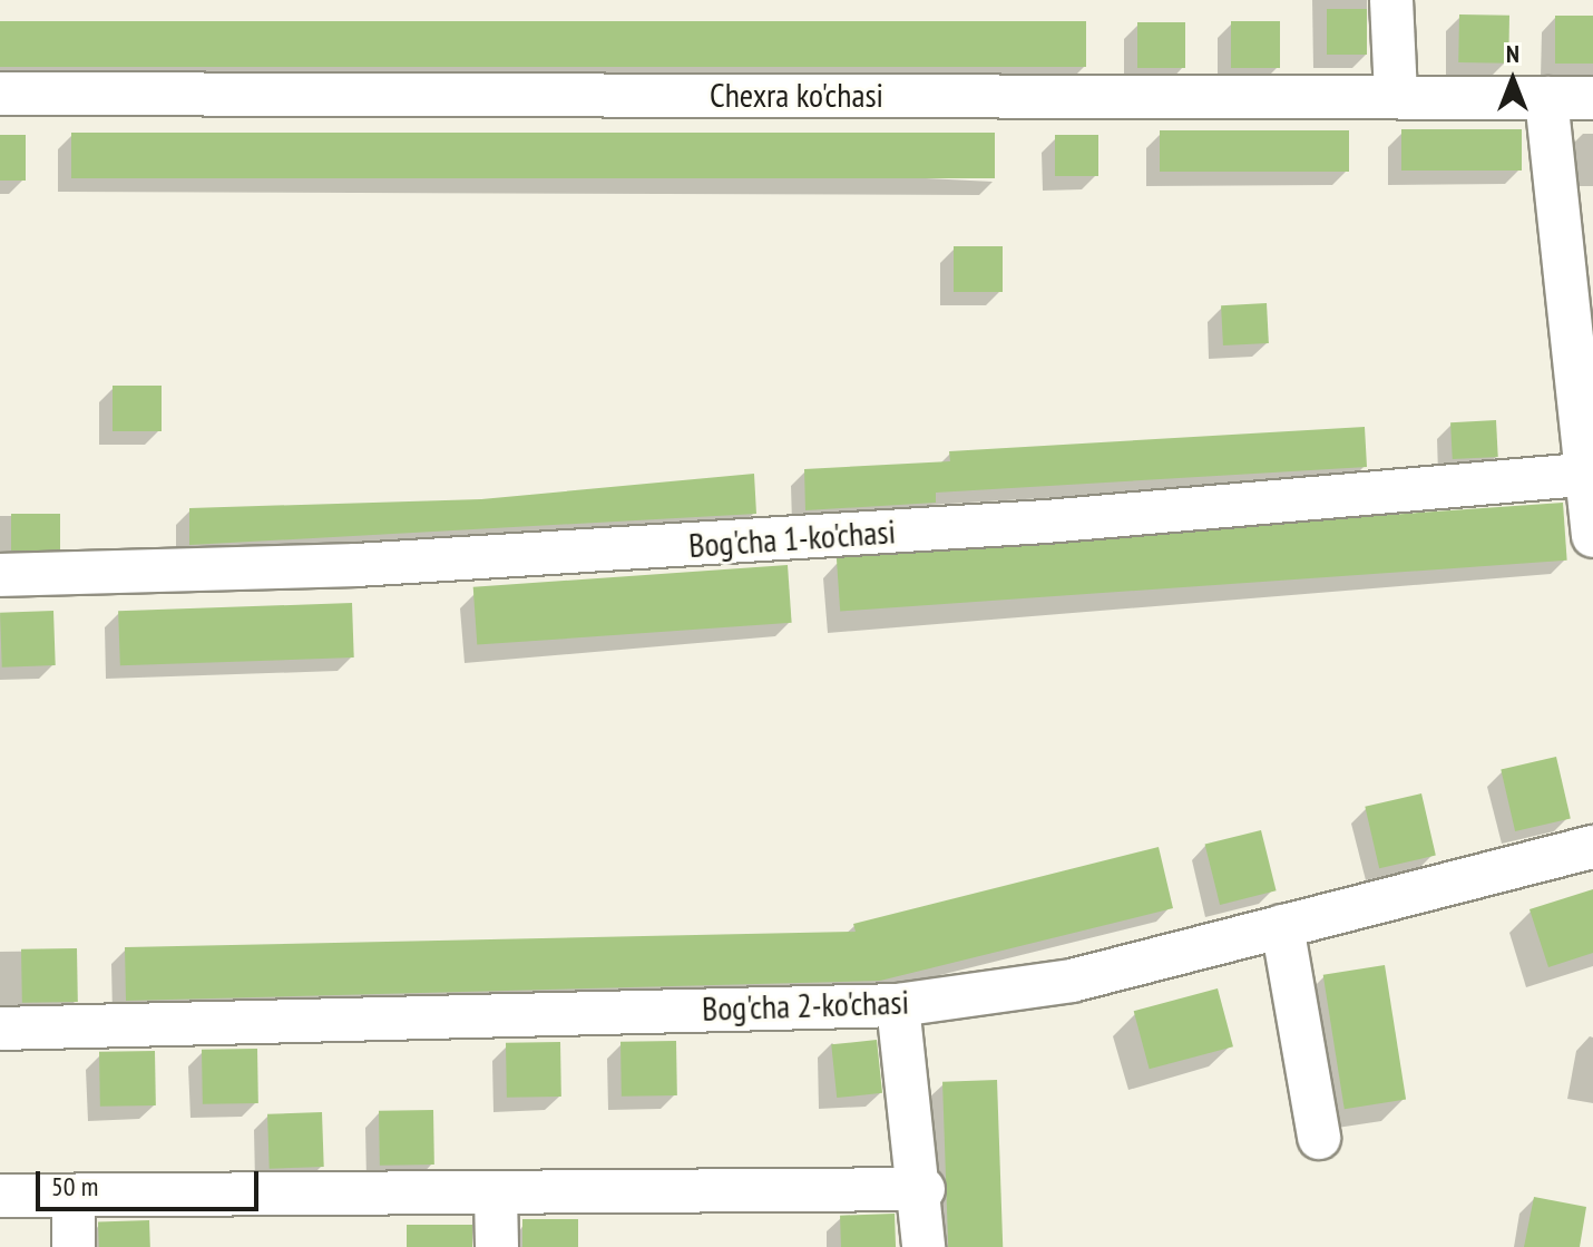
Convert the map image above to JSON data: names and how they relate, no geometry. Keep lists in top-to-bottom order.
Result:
{
  "streets": {
    "street": ["Chexra ko'chasi", "Bog'cha 1-ko'chasi", "Bog'cha 2-ko'chasi"]
  },
  "scale_bar": "50 m",
  "north": "top"
}
